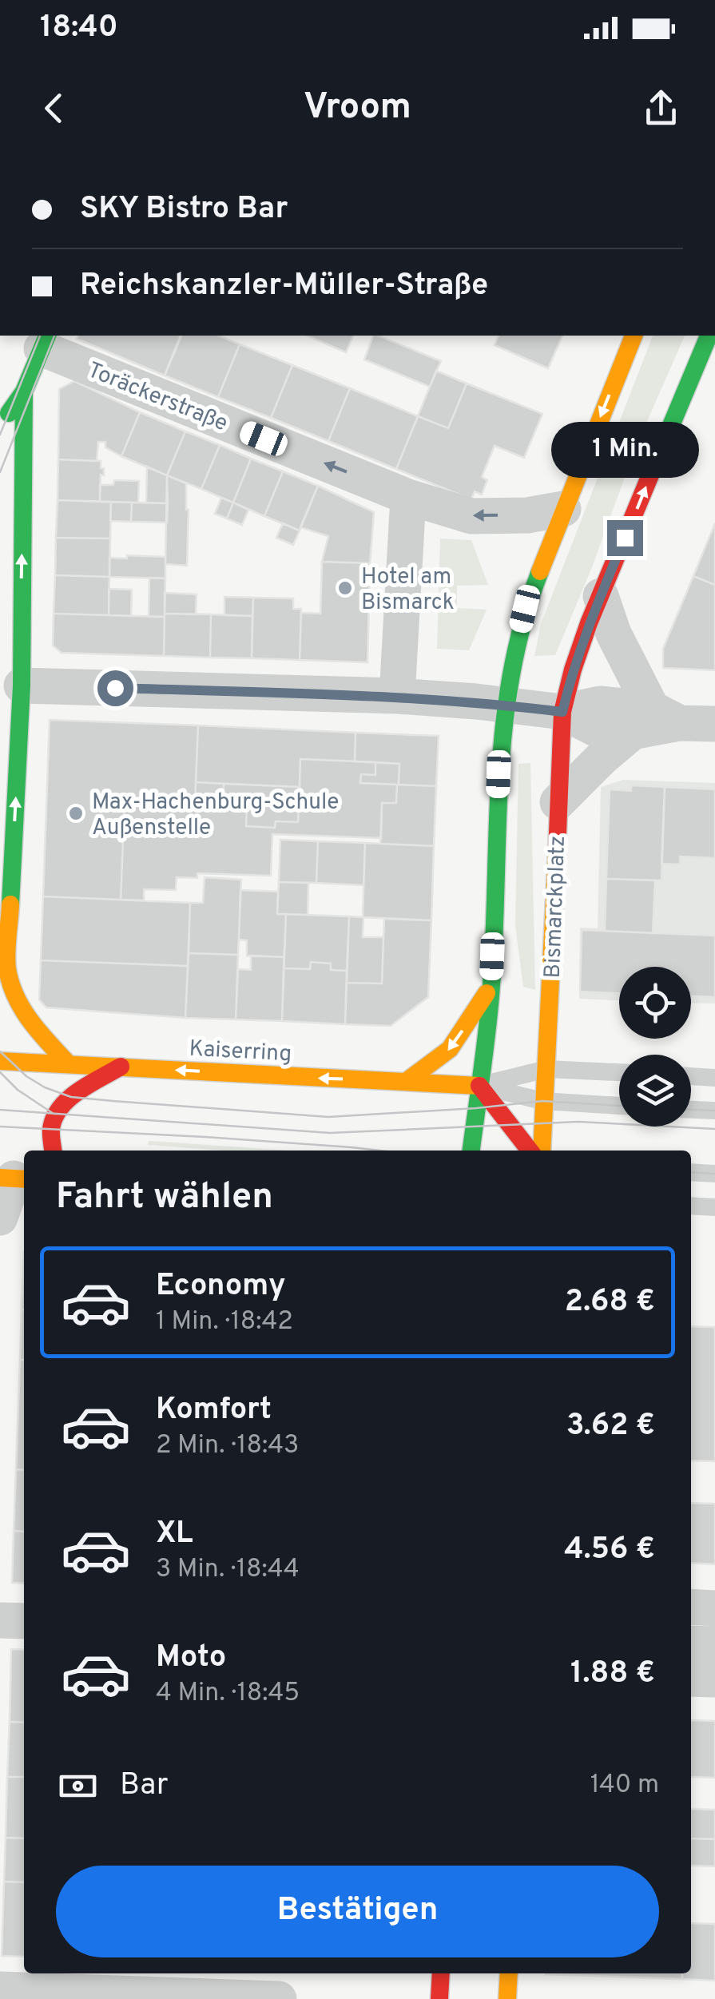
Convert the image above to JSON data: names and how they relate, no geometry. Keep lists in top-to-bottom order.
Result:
{
  "streets": {
    "main road": ["Bismarckplatz", "Kaiserring"],
    "street": ["Toräckerstraße"]
  },
  "one_way": ["Kaiserring"],
  "places": ["Hotel am Bismarck", "Max-Hachenburg-Schule Außenstelle"],
  "page": {
    "status": "18:40",
    "header": "Vroom",
    "banner": ["SKY Bistro Bar", "Reichskanzler-Müller-Straße"],
    "bubble": "1 Min.",
    "heading": "Fahrt wählen",
    "list": [
      {
        "name": "Economy",
        "note": "1 Min. · 18:42",
        "value": "2.68 €"
      },
      {
        "name": "Komfort",
        "note": "2 Min. · 18:43",
        "value": "3.62 €"
      },
      {
        "name": "XL",
        "note": "3 Min. · 18:44",
        "value": "4.56 €"
      },
      {
        "name": "Moto",
        "note": "4 Min. · 18:45",
        "value": "1.88 €"
      }
    ],
    "pay": ["Bar", "140 m"],
    "buttons": "Bestätigen"
  }
}
